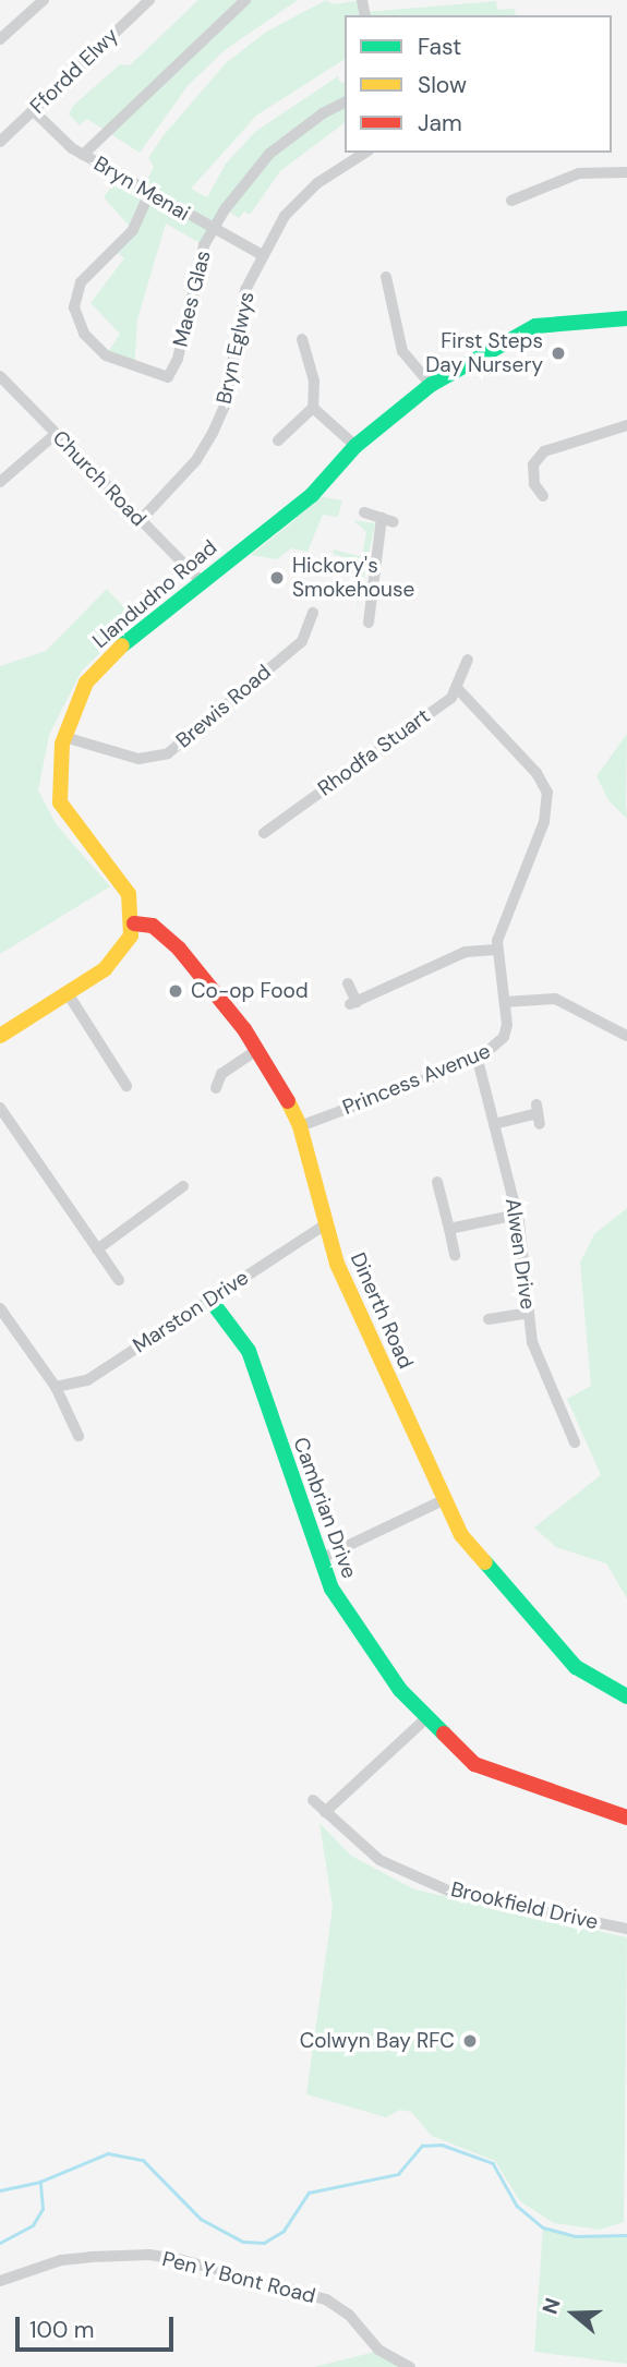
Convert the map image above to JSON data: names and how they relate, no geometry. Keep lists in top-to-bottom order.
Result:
{
  "streets": {
    "street": [
      "Ffordd Elwy",
      "Bryn Menai",
      "Maes Glas",
      "Bryn Eglwys",
      "Church Road",
      "Llandudno Road",
      "Brewis Road",
      "Rhodfa Stuart",
      "Princess Avenue",
      "Alwen Drive",
      "Dinerth Road",
      "Marston Drive",
      "Cambrian Drive",
      "Brookfield Drive",
      "Pen Y Bont Road"
    ]
  },
  "crossings": [
    ["Ffordd Elwy", "Bryn Menai"],
    ["Bryn Menai", "Maes Glas"],
    ["Bryn Menai", "Bryn Eglwys"],
    ["Bryn Eglwys", "Church Road"],
    ["Church Road", "Llandudno Road"],
    ["Llandudno Road", "Brewis Road"],
    ["Llandudno Road", "Dinerth Road"],
    ["Princess Avenue", "Alwen Drive"],
    ["Princess Avenue", "Dinerth Road"],
    ["Dinerth Road", "Marston Drive"],
    ["Marston Drive", "Cambrian Drive"]
  ],
  "places": [
    "First Steps Day Nursery",
    "Hickory's Smokehouse",
    "Co-op Food",
    "Colwyn Bay RFC"
  ],
  "legend": ["Fast", "Slow", "Jam"],
  "scale_bar": "100 m",
  "north": "left"
}
